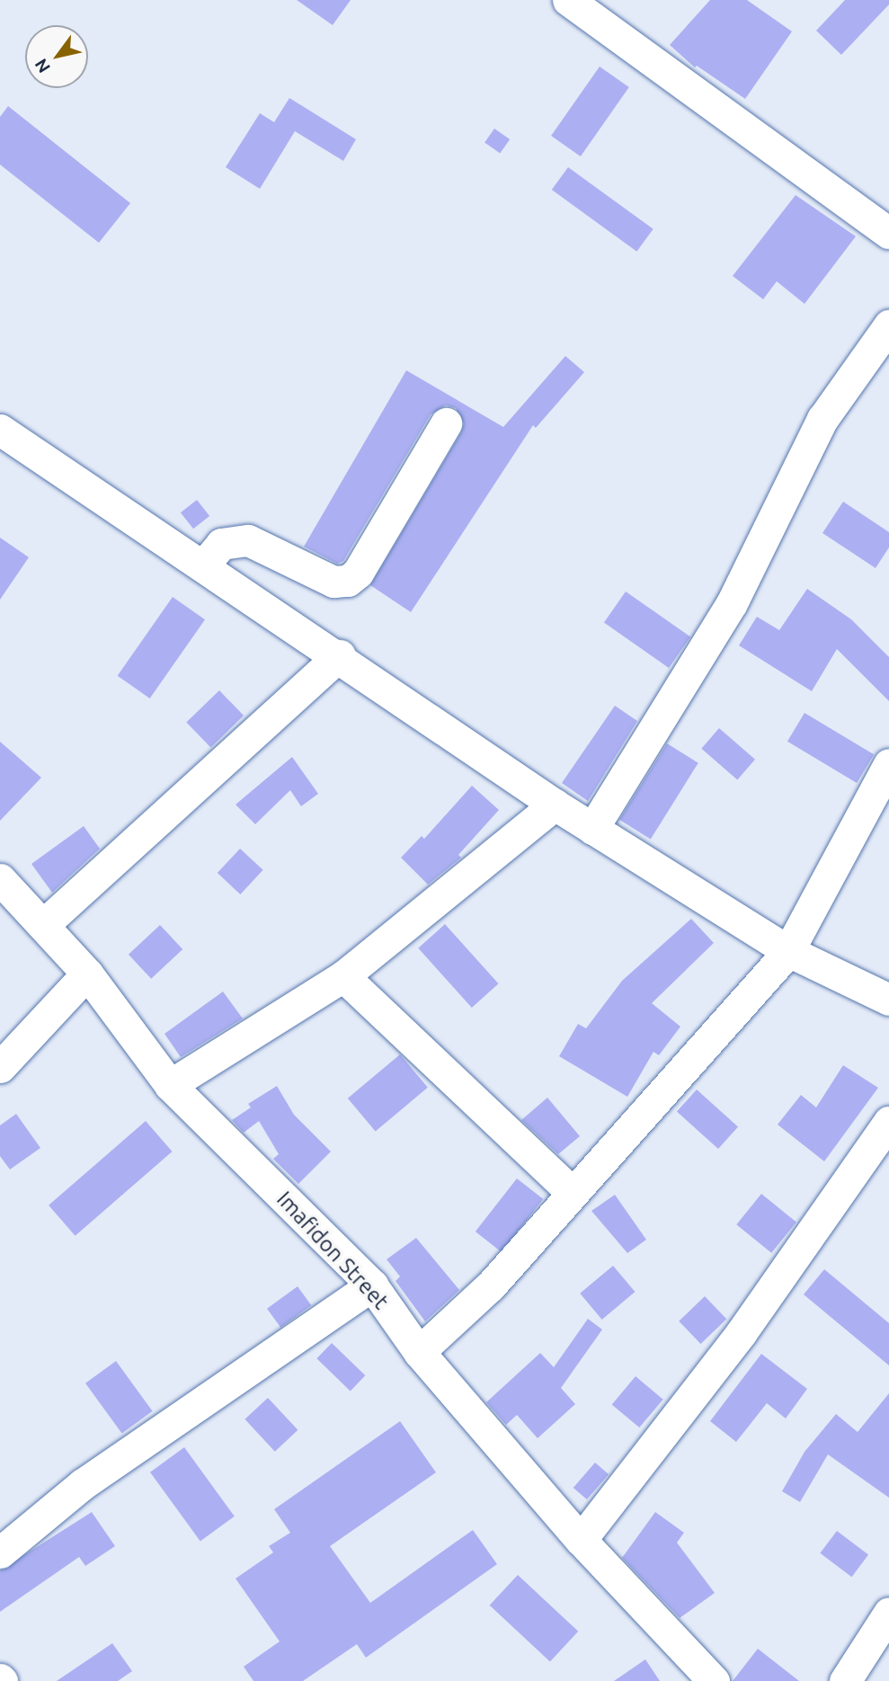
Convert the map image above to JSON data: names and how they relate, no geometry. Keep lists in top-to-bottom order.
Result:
{
  "streets": {
    "street": ["Imafidon Street"]
  },
  "north": "bottom left"
}
